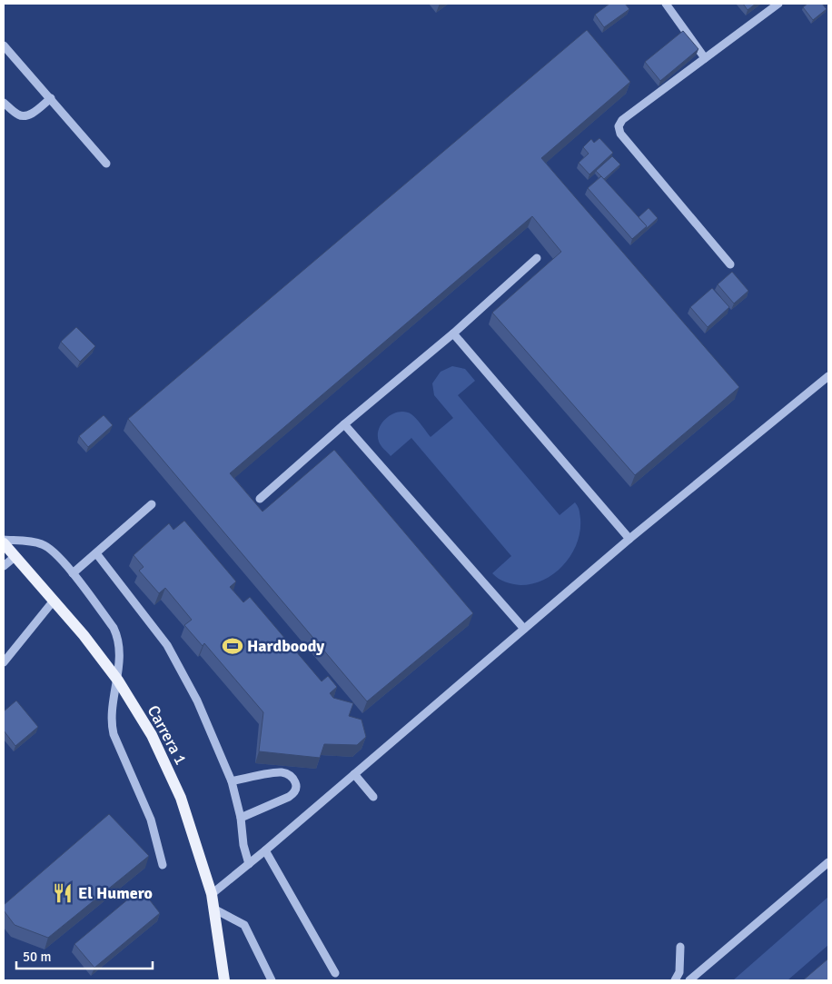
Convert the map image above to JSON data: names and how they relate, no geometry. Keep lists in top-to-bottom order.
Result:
{
  "streets": {
    "main road": ["Carrera 1"]
  },
  "places": {
    "sports": ["Hardboody"],
    "restaurant": ["El Humero"]
  },
  "scale_bar": "50 m"
}
